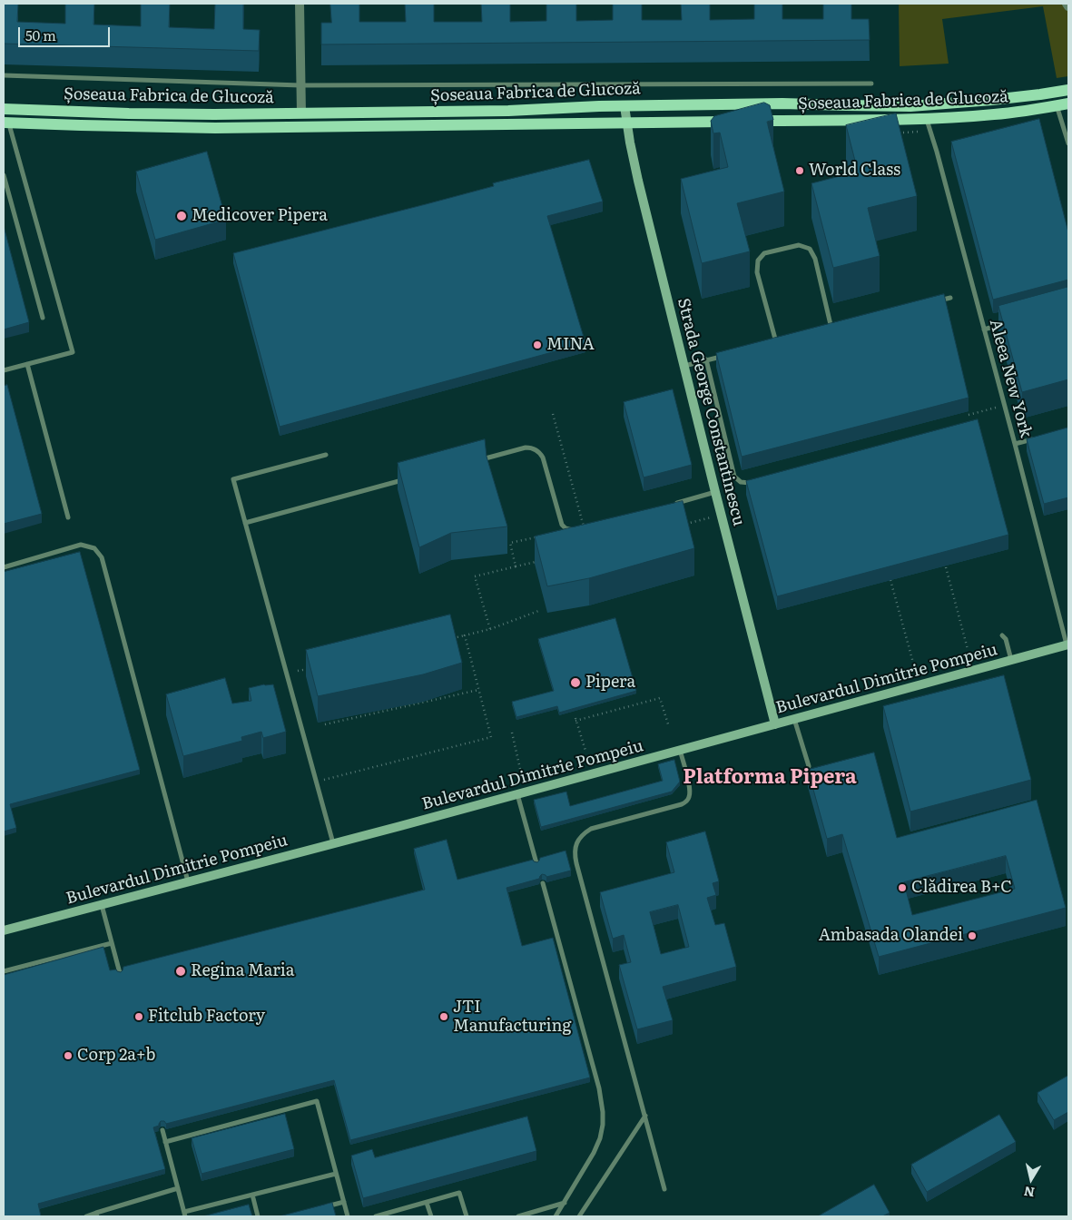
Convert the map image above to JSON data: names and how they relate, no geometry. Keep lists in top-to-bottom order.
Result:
{
  "streets": {
    "main road": ["Șoseaua Fabrica de Glucoză"],
    "street": ["Strada George Constantinescu", "Bulevardul Dimitrie Pompeiu"],
    "lane": ["Aleea New York"]
  },
  "crossings": [
    ["Șoseaua Fabrica de Glucoză", "Aleea New York"],
    ["Șoseaua Fabrica de Glucoză", "Strada George Constantinescu"],
    ["Aleea New York", "Bulevardul Dimitrie Pompeiu"],
    ["Strada George Constantinescu", "Bulevardul Dimitrie Pompeiu"]
  ],
  "districts": ["Platforma Pipera"],
  "places": [
    "World Class",
    "Medicover Pipera",
    "MINA",
    "Pipera",
    "Clădirea B+C",
    "Ambasada Olandei",
    "Regina Maria",
    "Fitclub Factory",
    "JTI Manufacturing",
    "Corp 2a+b"
  ],
  "scale_bar": "50 m",
  "north": "bottom"
}
